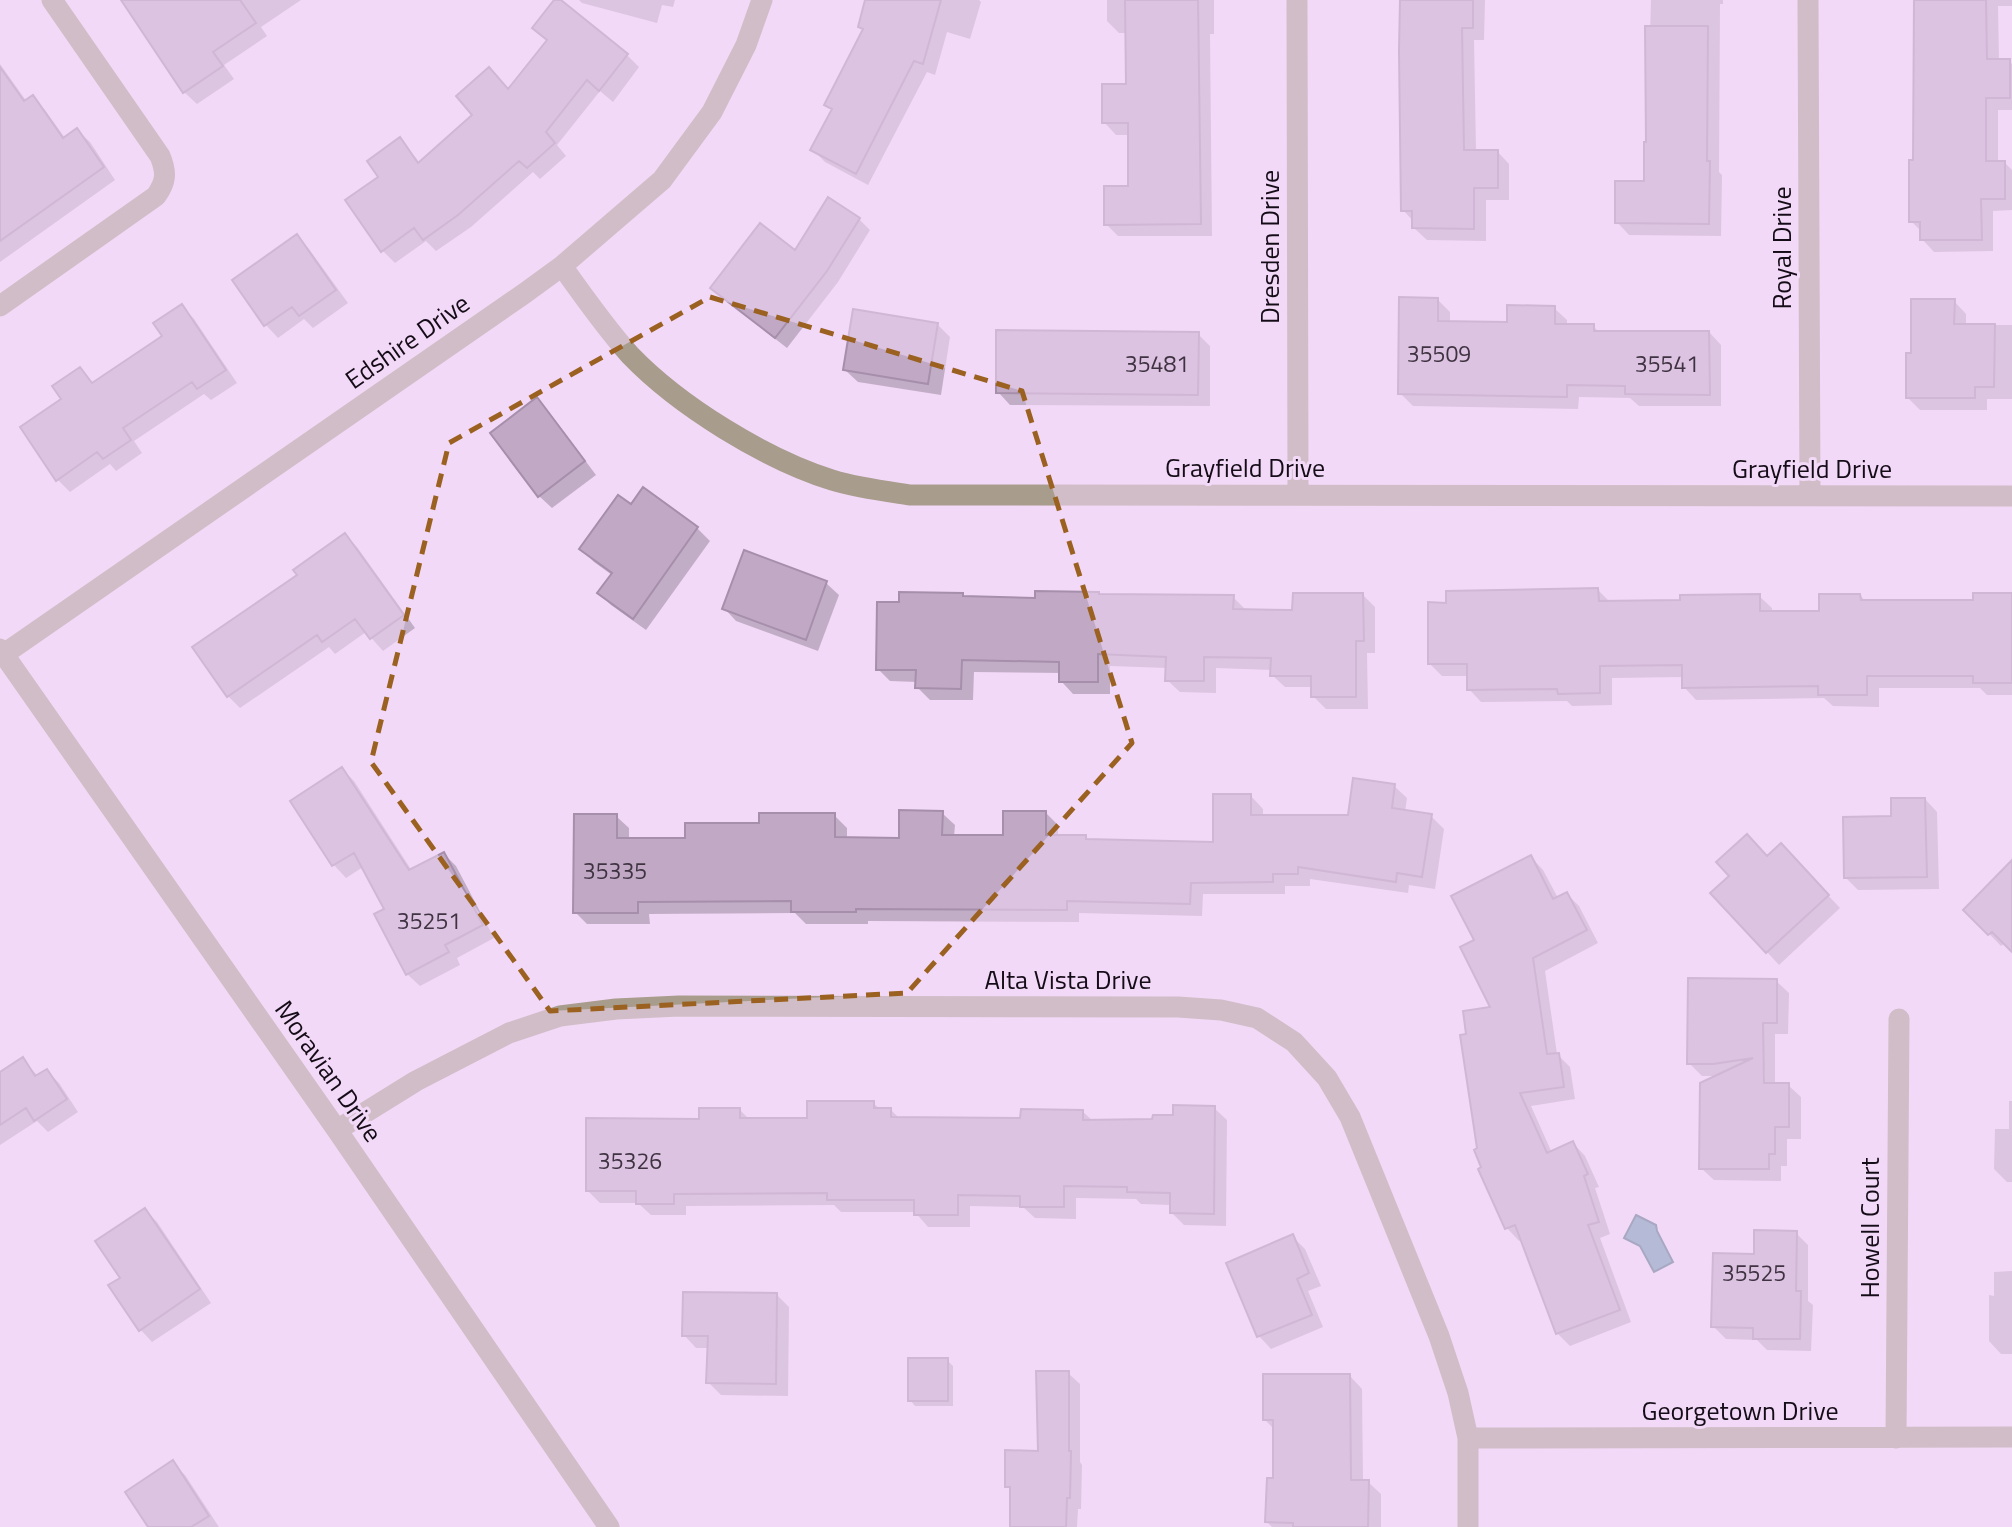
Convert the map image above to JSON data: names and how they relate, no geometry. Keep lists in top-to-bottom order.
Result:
{
  "streets": {
    "street": [
      "Dresden Drive",
      "Royal Drive",
      "Edshire Drive",
      "Grayfield Drive",
      "Alta Vista Drive",
      "Moravian Drive",
      "Howell Court",
      "Georgetown Drive"
    ]
  },
  "crossings": [
    ["Dresden Drive", "Grayfield Drive"],
    ["Royal Drive", "Grayfield Drive"],
    ["Edshire Drive", "Grayfield Drive"],
    ["Edshire Drive", "Moravian Drive"],
    ["Alta Vista Drive", "Moravian Drive"],
    ["Alta Vista Drive", "Georgetown Drive"],
    ["Howell Court", "Georgetown Drive"]
  ],
  "house_numbers": [
    "35509",
    "35481",
    "35541",
    "35335",
    "35251",
    "35326",
    "35525"
  ]
}
